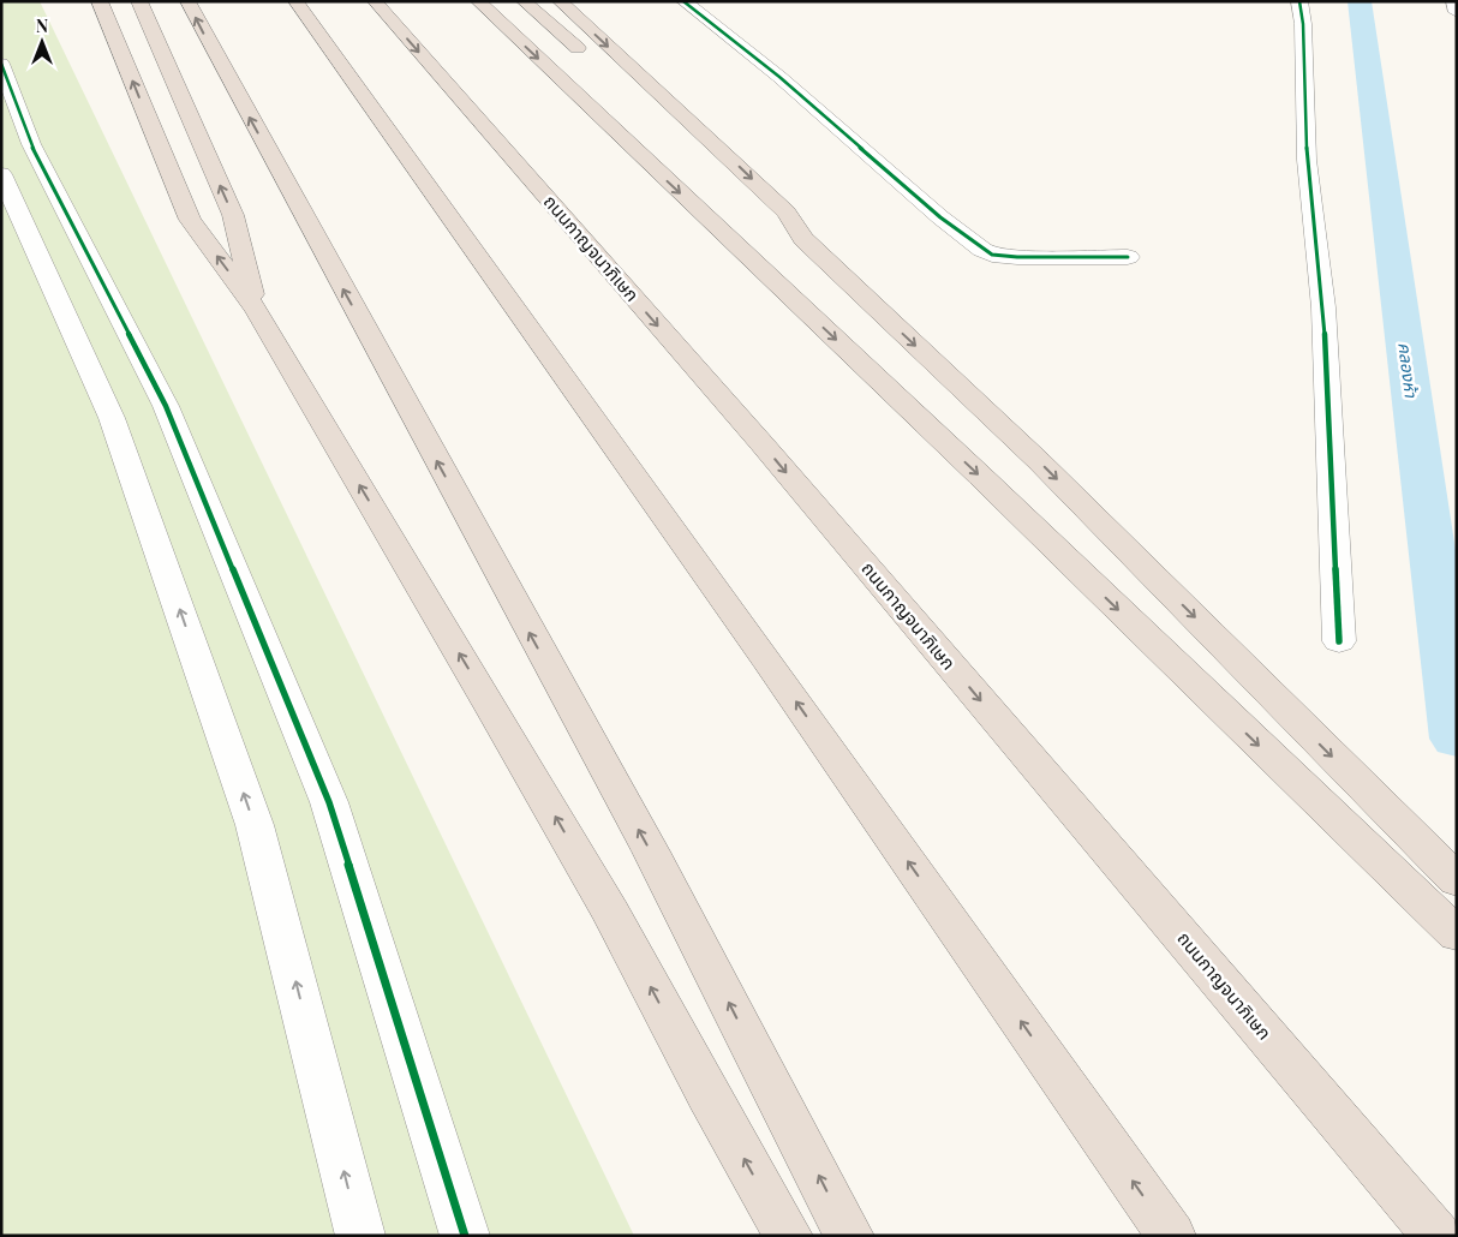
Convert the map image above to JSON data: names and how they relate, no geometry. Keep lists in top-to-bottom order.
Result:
{
  "streets": {
    "highway": ["ถนนกาญจนาภิเษก"]
  },
  "water": ["คลองห้า"],
  "north": "top"
}
